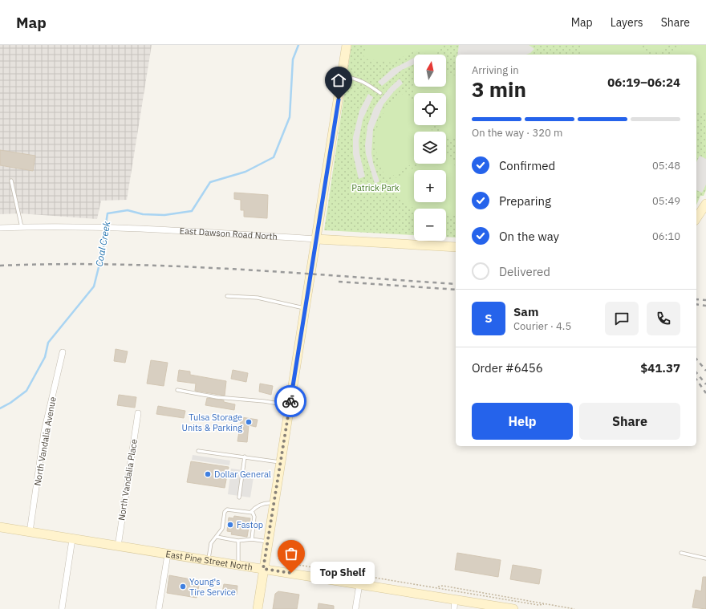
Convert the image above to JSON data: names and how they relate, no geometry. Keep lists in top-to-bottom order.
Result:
{
  "streets": {
    "main road": ["East Dawson Road North", "East Pine Street North"],
    "street": ["North Vandalia Avenue", "North Vandalia Place"]
  },
  "crossings": [
    ["North Vandalia Avenue", "East Pine Street North"],
    ["North Vandalia Place", "East Pine Street North"]
  ],
  "water": ["Coal Creek"],
  "parks": ["Patrick Park"],
  "places": [
    "Tulsa Storage Units & Parking",
    "Dollar General",
    "Fastop",
    "Top Shelf",
    "Young's Tire Service"
  ],
  "north": "top",
  "page": {
    "header": "Map",
    "nav": ["Map", "Layers", "Share"],
    "map_buttons": ["+", "−"],
    "heading": ["3 min", "Arriving in", "06:19–06:24"],
    "panel": [
      "Sam",
      "Courier · 4.5",
      "Order #6456",
      "$41.37"
    ],
    "bar": "On the way · 320 m",
    "list": [
      ["Confirmed", "05:48"],
      ["Preparing", "05:49"],
      ["On the way", "06:10"],
      "Delivered"
    ],
    "round": "S",
    "buttons": ["Help", "Share"],
    "bubble": "Top Shelf"
  }
}
